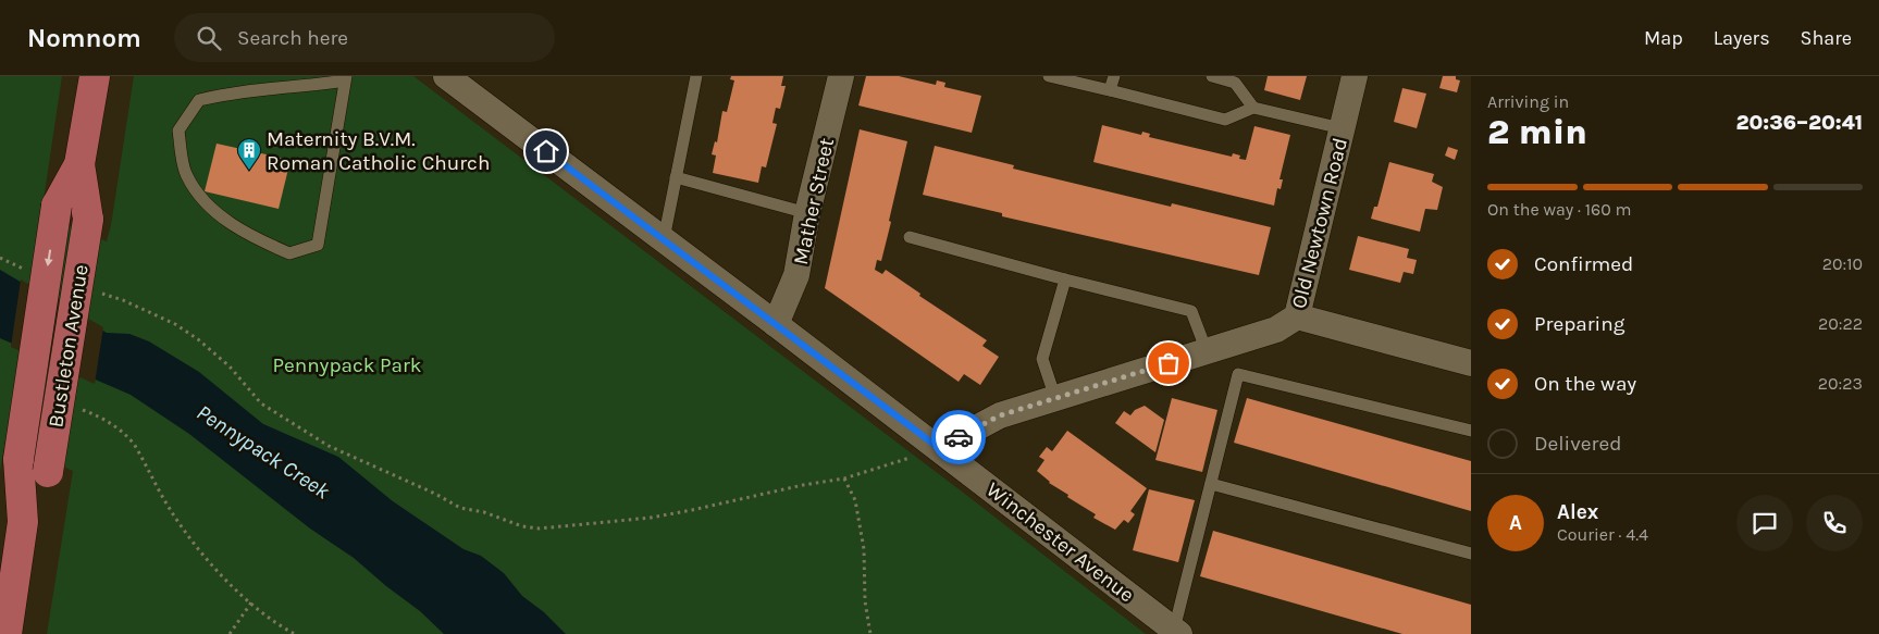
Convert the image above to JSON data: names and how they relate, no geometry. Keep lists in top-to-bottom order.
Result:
{
  "streets": {
    "main road": ["Bustleton Avenue"],
    "street": ["Mather Street", "Old Newtown Road", "Winchester Avenue"]
  },
  "crossings": [
    ["Mather Street", "Winchester Avenue"],
    ["Old Newtown Road", "Winchester Avenue"]
  ],
  "water": ["Pennypack Creek"],
  "parks": ["Pennypack Park"],
  "places": {
    "building": ["Maternity B.V.M. Roman Catholic Church"]
  },
  "page": {
    "header": "Nomnom",
    "search": "Search here",
    "nav": ["Map", "Layers", "Share"],
    "heading": ["2 min", "Arriving in", "20:36–20:41"],
    "panel": ["Alex", "Courier · 4.4"],
    "bar": "On the way · 160 m",
    "list": [
      ["Confirmed", "20:10"],
      ["Preparing", "20:22"],
      ["On the way", "20:23"],
      "Delivered"
    ],
    "round": "A"
  }
}
